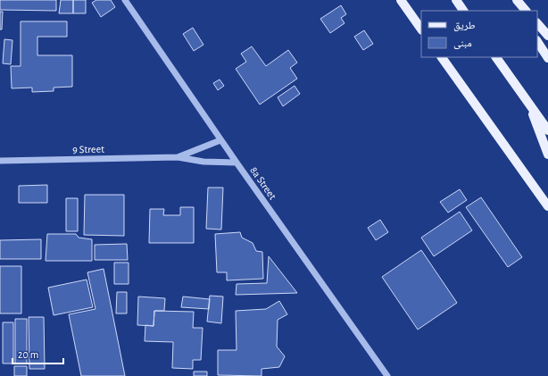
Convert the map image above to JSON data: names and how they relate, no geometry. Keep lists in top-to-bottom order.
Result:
{
  "streets": {
    "street": ["9 Street", "8a Street"]
  },
  "crossings": [
    ["9 Street", "8a Street"]
  ],
  "legend": ["طريق", "مبنى"],
  "scale_bar": "20 m"
}
